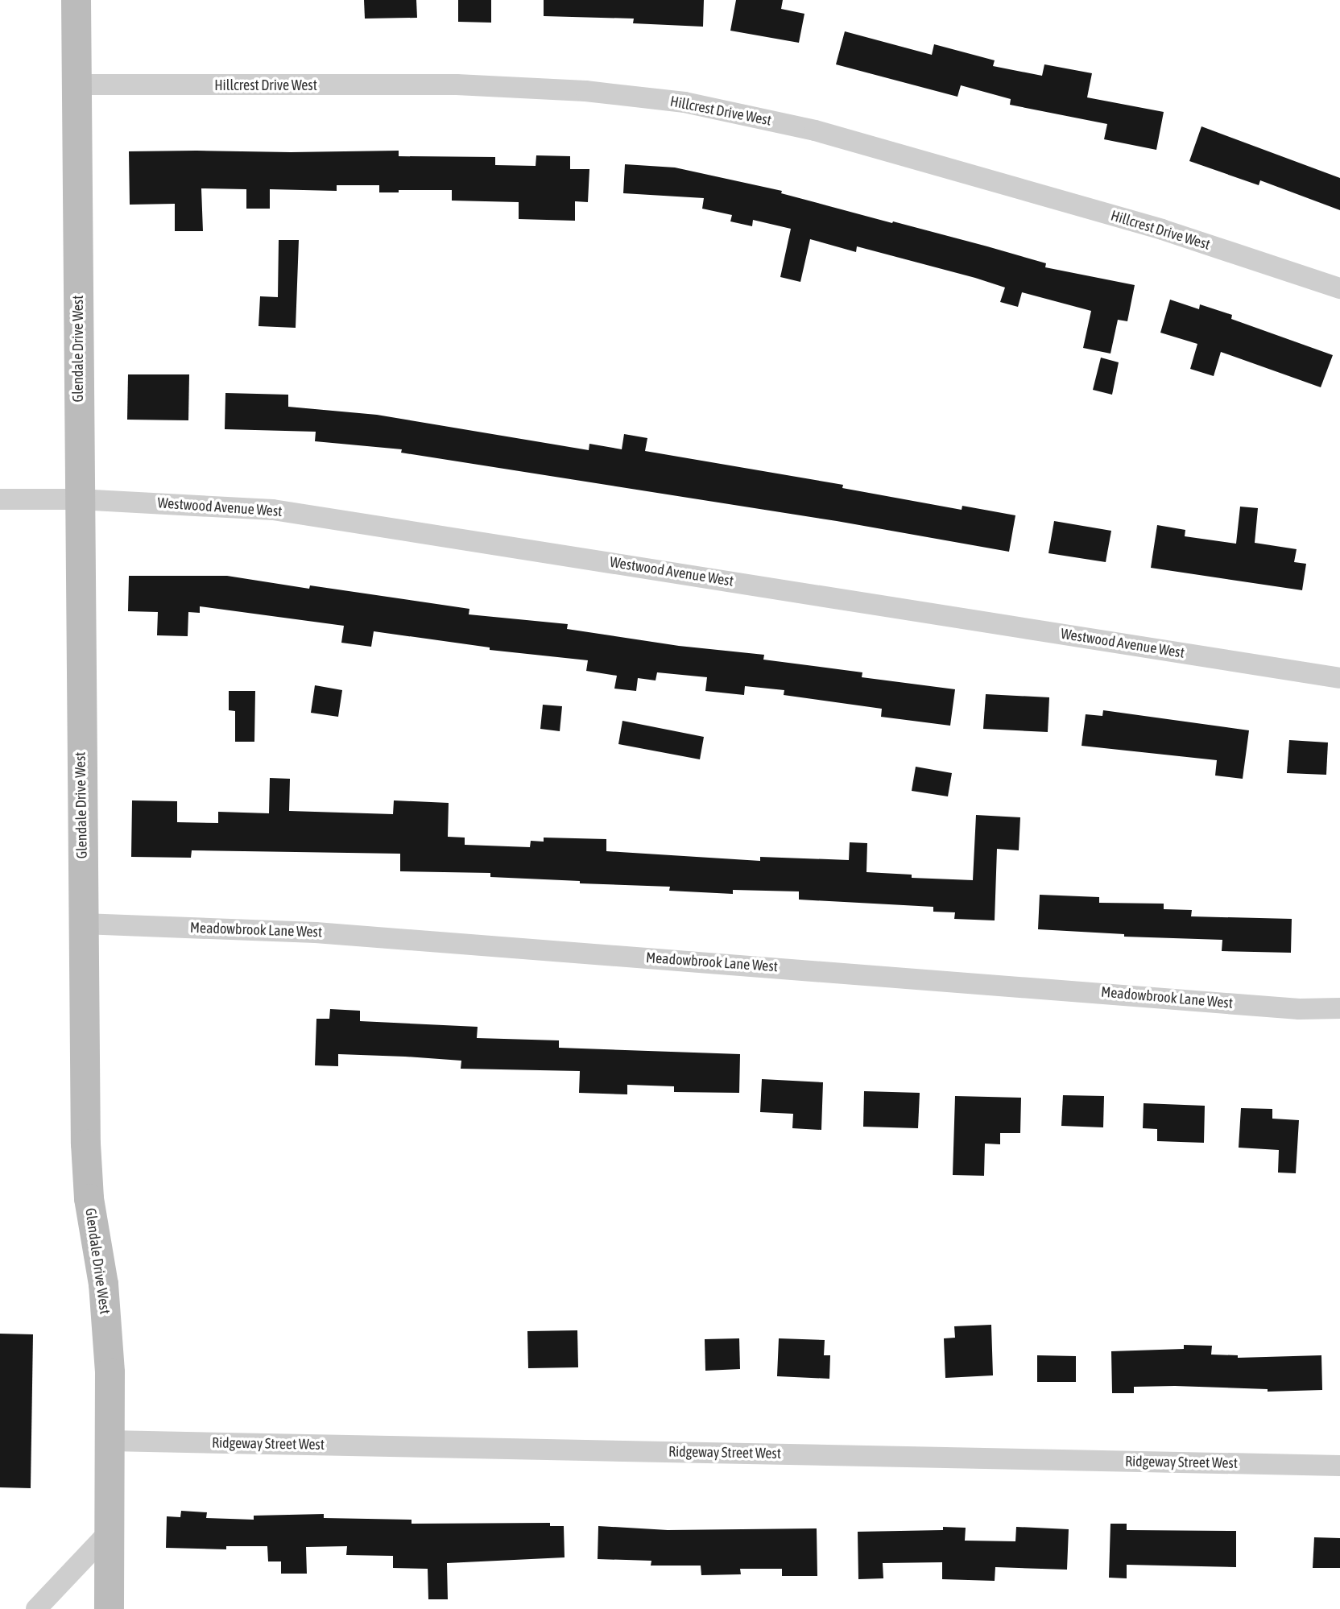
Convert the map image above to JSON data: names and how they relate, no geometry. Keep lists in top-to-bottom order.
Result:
{
  "streets": {
    "street": [
      "Hillcrest Drive West",
      "Glendale Drive West",
      "Westwood Avenue West",
      "Meadowbrook Lane West",
      "Ridgeway Street West"
    ]
  },
  "crossings": [
    ["Hillcrest Drive West", "Glendale Drive West"],
    ["Glendale Drive West", "Westwood Avenue West"],
    ["Glendale Drive West", "Meadowbrook Lane West"],
    ["Glendale Drive West", "Ridgeway Street West"]
  ]
}
